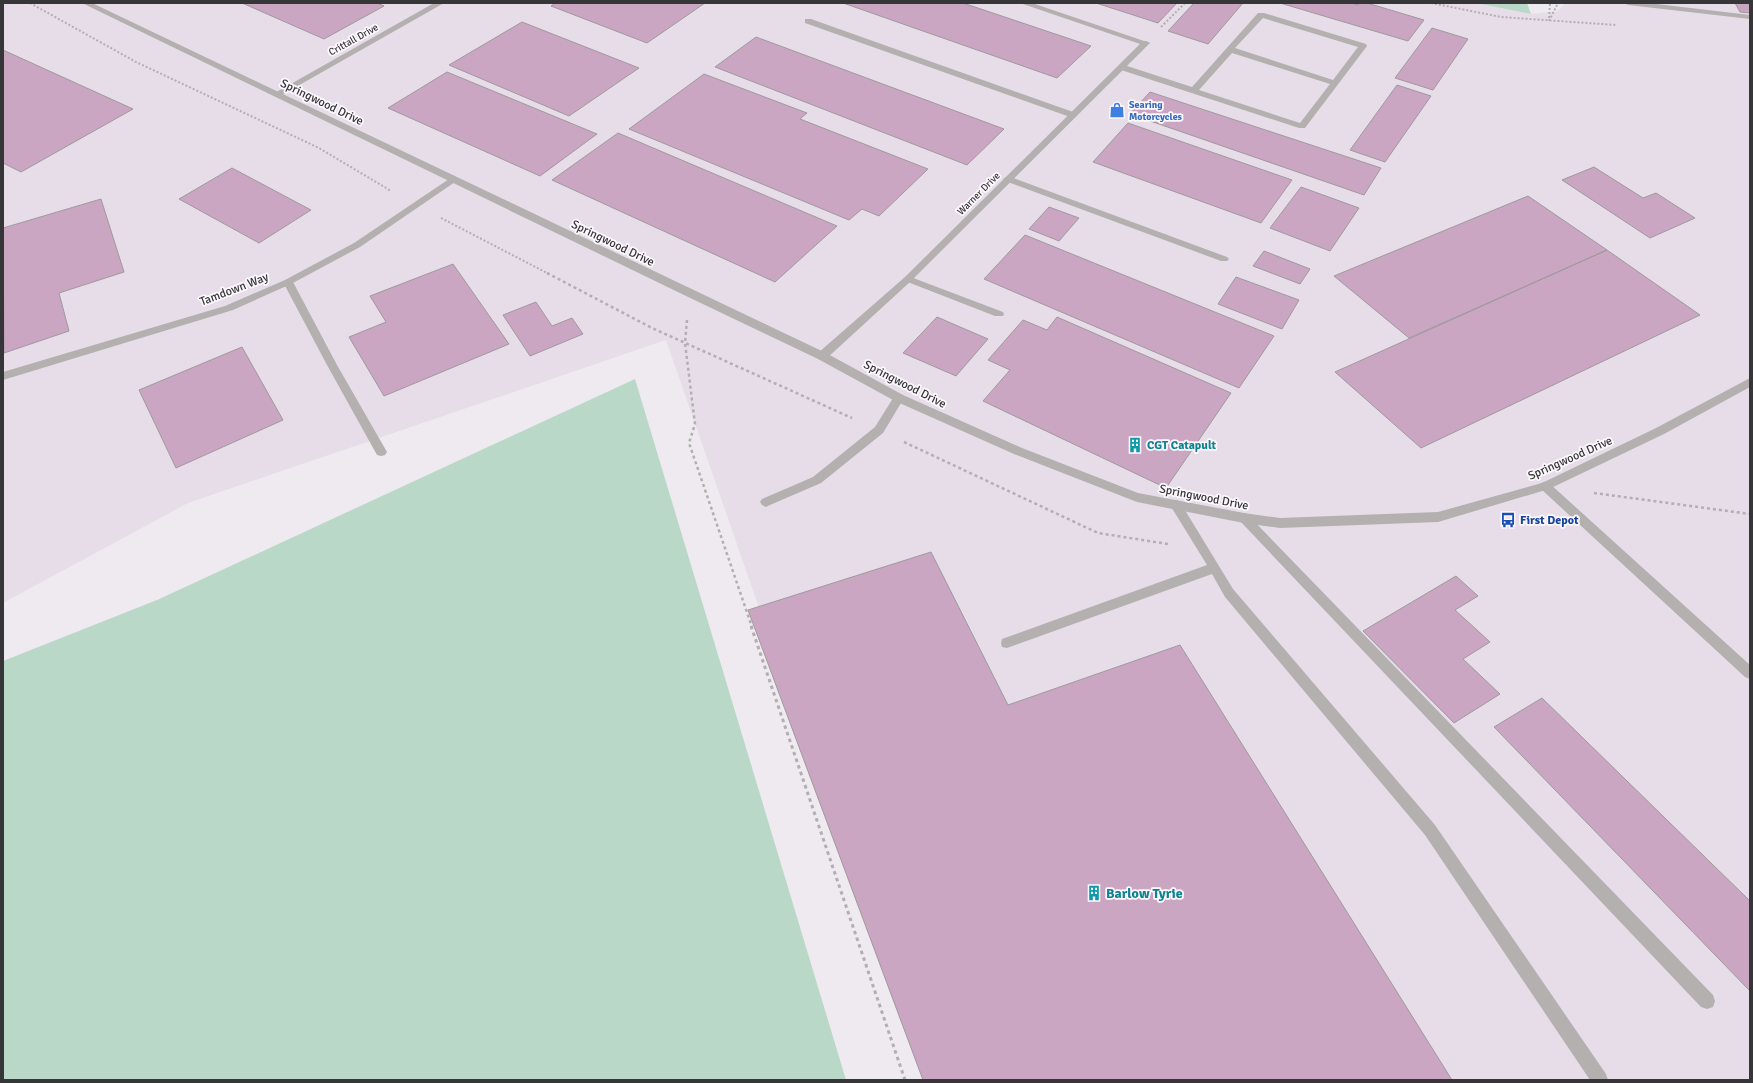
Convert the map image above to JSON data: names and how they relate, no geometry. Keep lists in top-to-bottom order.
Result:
{
  "streets": {
    "street": [
      "Crittall Drive",
      "Springwood Drive",
      "Warner Drive",
      "Tamdown Way"
    ]
  },
  "crossings": [
    ["Crittall Drive", "Springwood Drive"],
    ["Springwood Drive", "Warner Drive"],
    ["Springwood Drive", "Tamdown Way"]
  ],
  "places": {
    "shop": ["Searing Motorcycles"],
    "building": ["CGT Catapult", "Barlow Tyrie"],
    "bus stop": ["First Depot"]
  }
}
